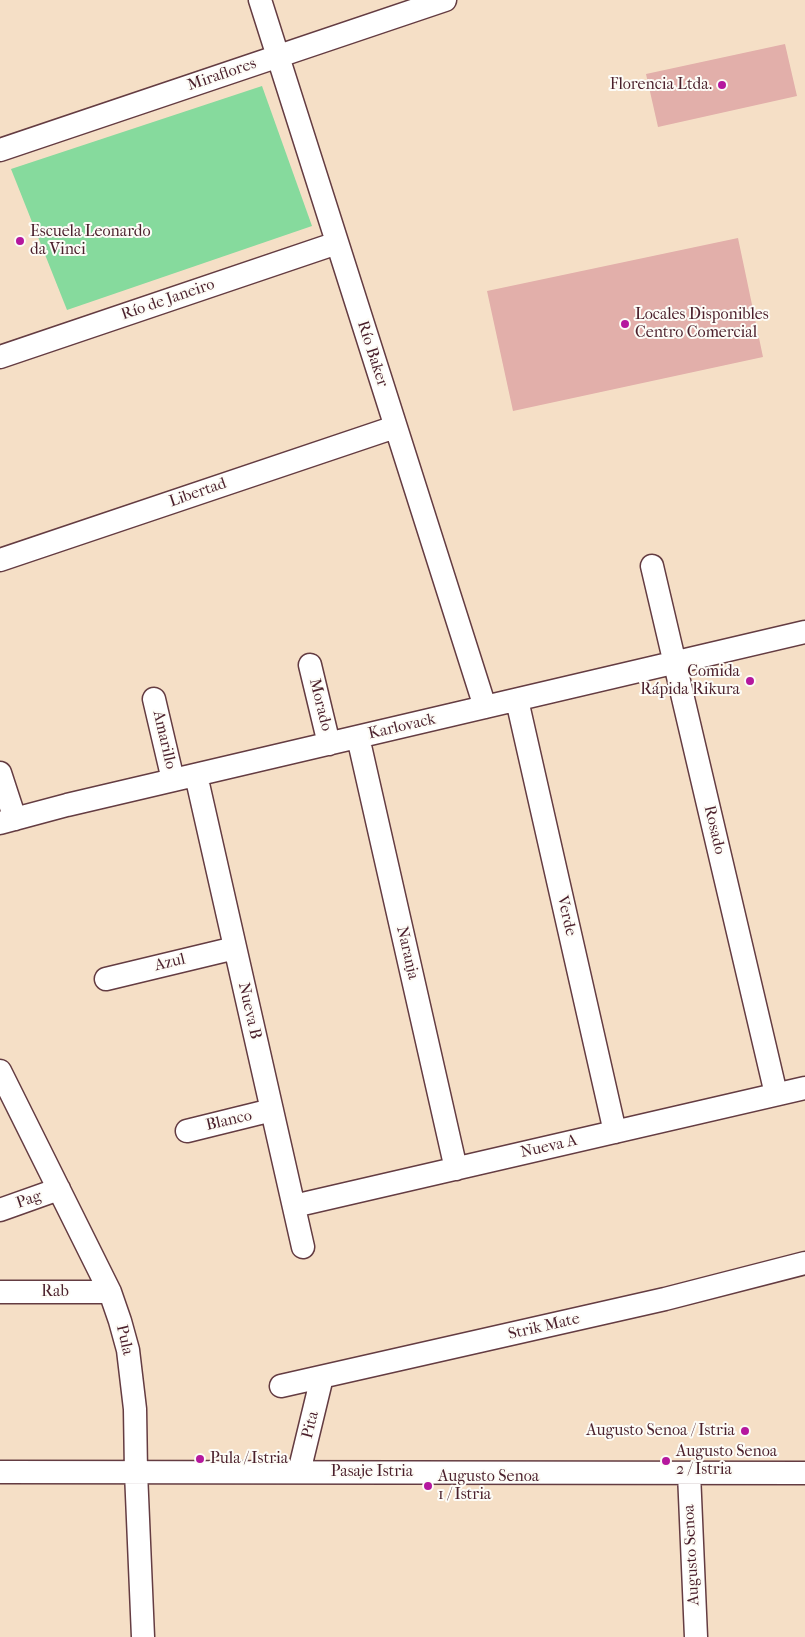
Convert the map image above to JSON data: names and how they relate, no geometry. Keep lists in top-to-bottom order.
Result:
{
  "streets": {
    "street": [
      "Miraflores",
      "Río de Janeiro",
      "Río Baker",
      "Libertad",
      "Morado",
      "Karlovack",
      "Amarillo",
      "Rosado",
      "Verde",
      "Naranja",
      "Azul",
      "Nueva B",
      "Blanco",
      "Nueva A",
      "Pag",
      "Rab",
      "Strik Mate",
      "Pula",
      "Pita",
      "Pasaje Istria",
      "Augusto Senoa"
    ]
  },
  "crossings": [
    ["Miraflores", "Río Baker"],
    ["Río de Janeiro", "Río Baker"],
    ["Río Baker", "Libertad"],
    ["Río Baker", "Karlovack"],
    ["Morado", "Karlovack"],
    ["Karlovack", "Amarillo"],
    ["Karlovack", "Rosado"],
    ["Karlovack", "Verde"],
    ["Karlovack", "Naranja"],
    ["Karlovack", "Nueva B"],
    ["Rosado", "Nueva A"],
    ["Verde", "Nueva A"],
    ["Naranja", "Nueva A"],
    ["Azul", "Nueva B"],
    ["Nueva B", "Blanco"],
    ["Nueva B", "Nueva A"],
    ["Pag", "Pula"],
    ["Rab", "Pula"],
    ["Strik Mate", "Pita"],
    ["Pula", "Pasaje Istria"],
    ["Pita", "Pasaje Istria"],
    ["Pasaje Istria", "Augusto Senoa"]
  ],
  "places": [
    "Florencia Ltda.",
    "Escuela Leonardo da Vinci",
    "Locales Disponibles Centro Comercial",
    "Comida Rápida Rikura",
    "Augusto Senoa / Istria",
    "Pula / Istria",
    "Augusto Senoa 2 / Istria",
    "Augusto Senoa 1 / Istria"
  ]
}
